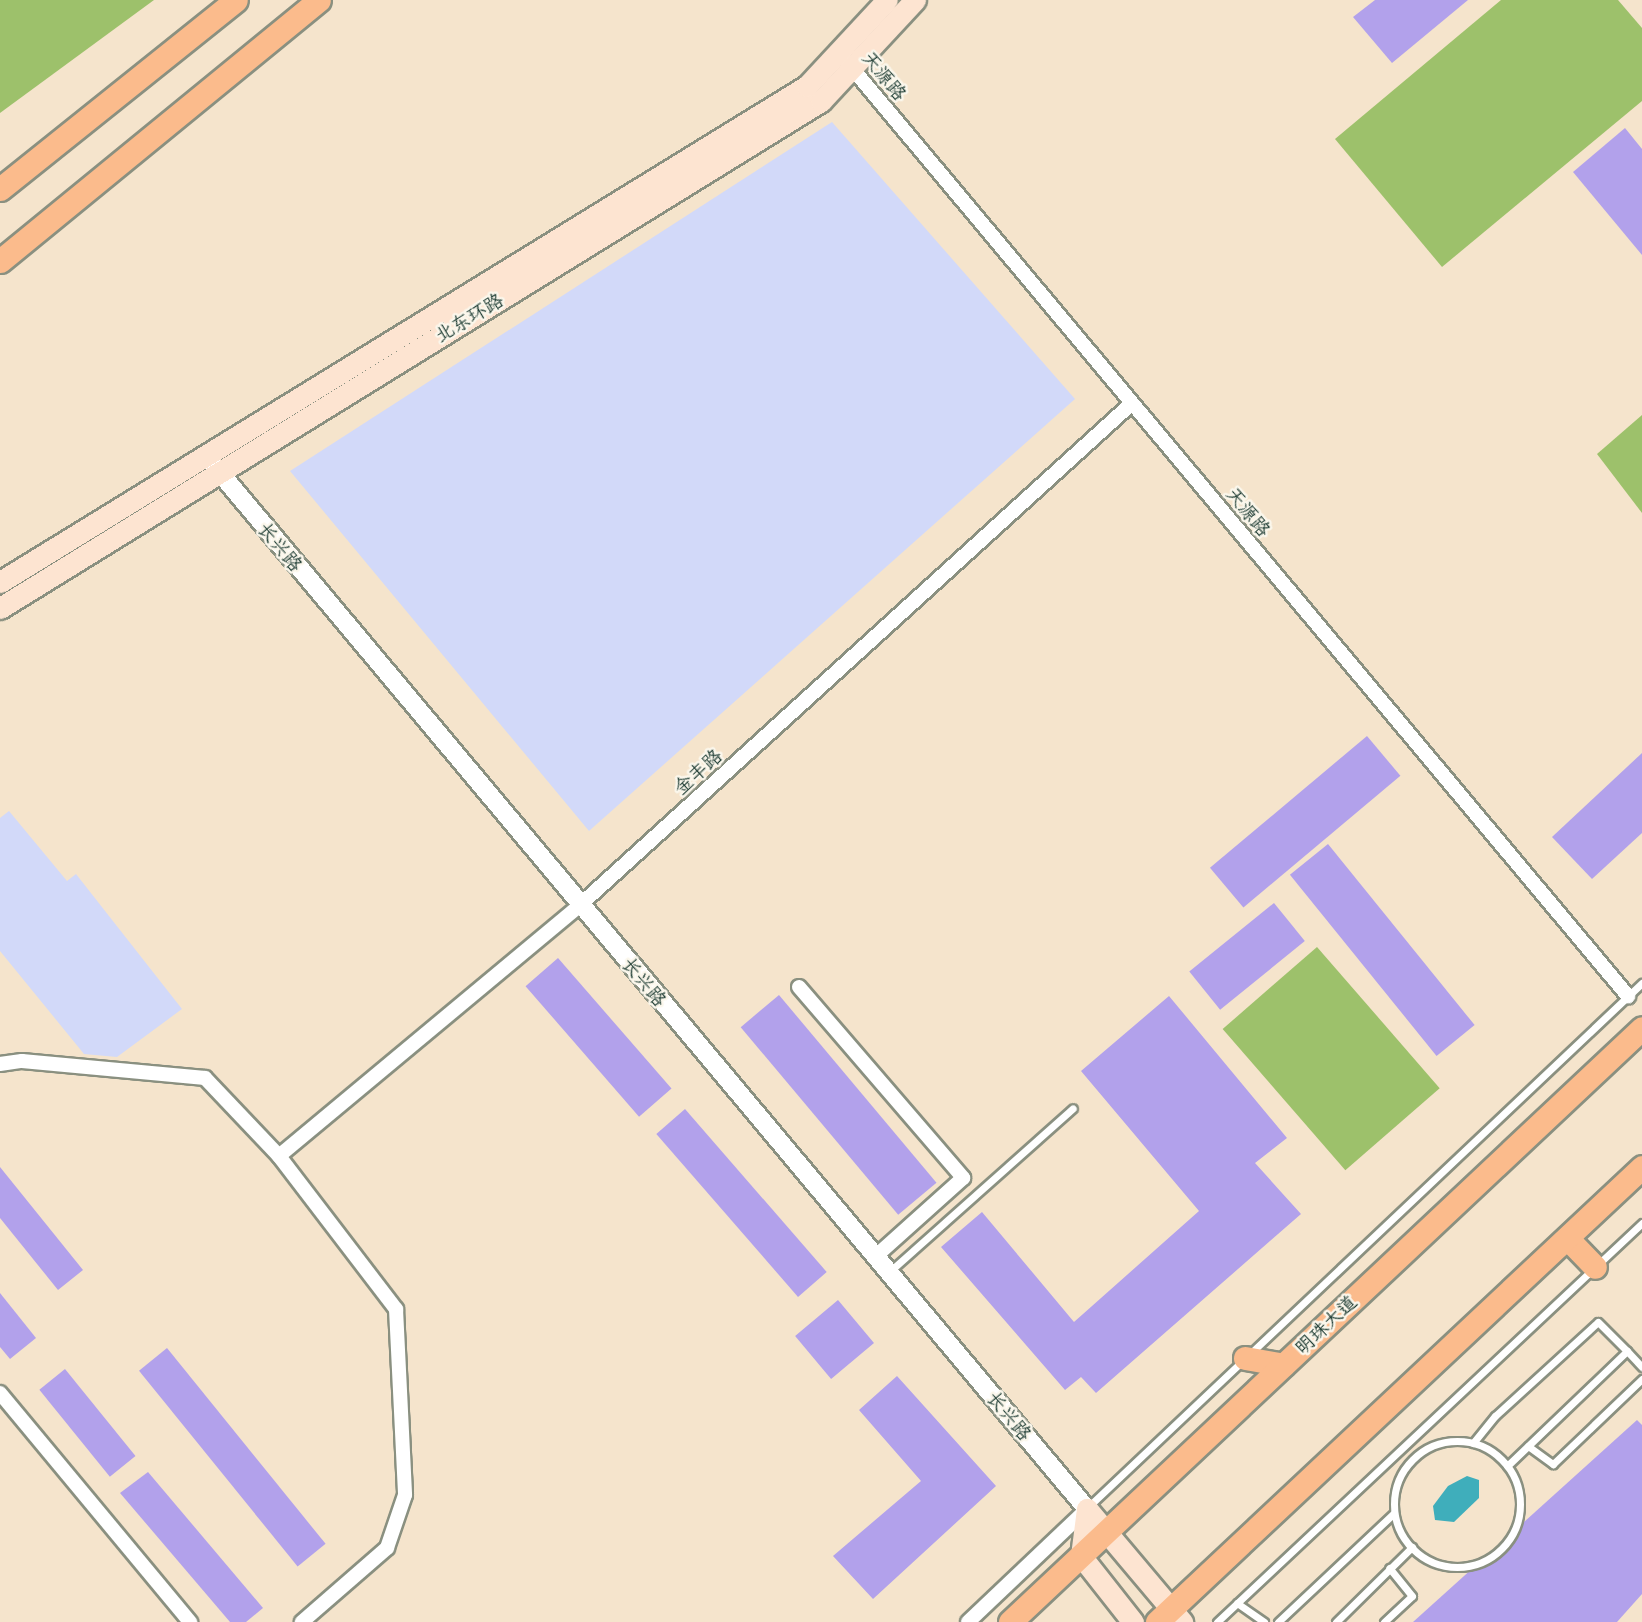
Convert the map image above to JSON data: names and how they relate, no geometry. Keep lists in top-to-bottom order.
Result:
{
  "streets": {
    "main road": ["北东环路", "长兴路", "明珠大道"],
    "street": ["天源路", "金丰路"]
  },
  "crossings": [
    ["天源路", "北东环路"],
    ["天源路", "金丰路"],
    ["北东环路", "长兴路"],
    ["长兴路", "金丰路"],
    ["长兴路", "明珠大道"]
  ]
}
